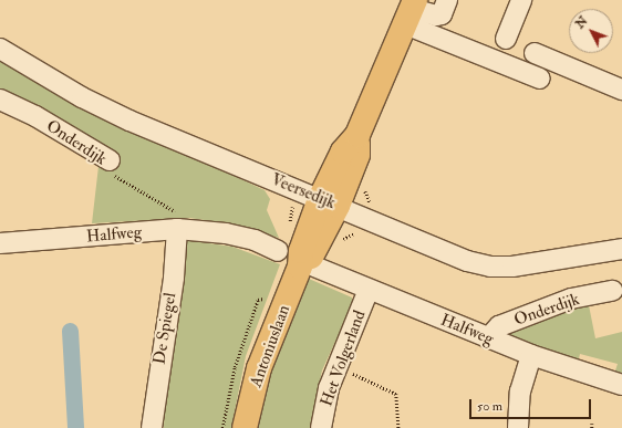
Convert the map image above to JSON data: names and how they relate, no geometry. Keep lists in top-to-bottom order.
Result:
{
  "streets": {
    "main road": ["Antoniuslaan"],
    "street": [
      "Onderdijk",
      "Veersedijk",
      "Halfweg",
      "De Spiegel",
      "Het Volgerland"
    ]
  },
  "crossings": [
    ["Onderdijk", "Halfweg"],
    ["Onderdijk", "De Spiegel"],
    ["Veersedijk", "Antoniuslaan"],
    ["Halfweg", "De Spiegel"],
    ["Halfweg", "Antoniuslaan"],
    ["Halfweg", "Het Volgerland"]
  ],
  "scale_bar": "50 m",
  "north": "top left"
}
